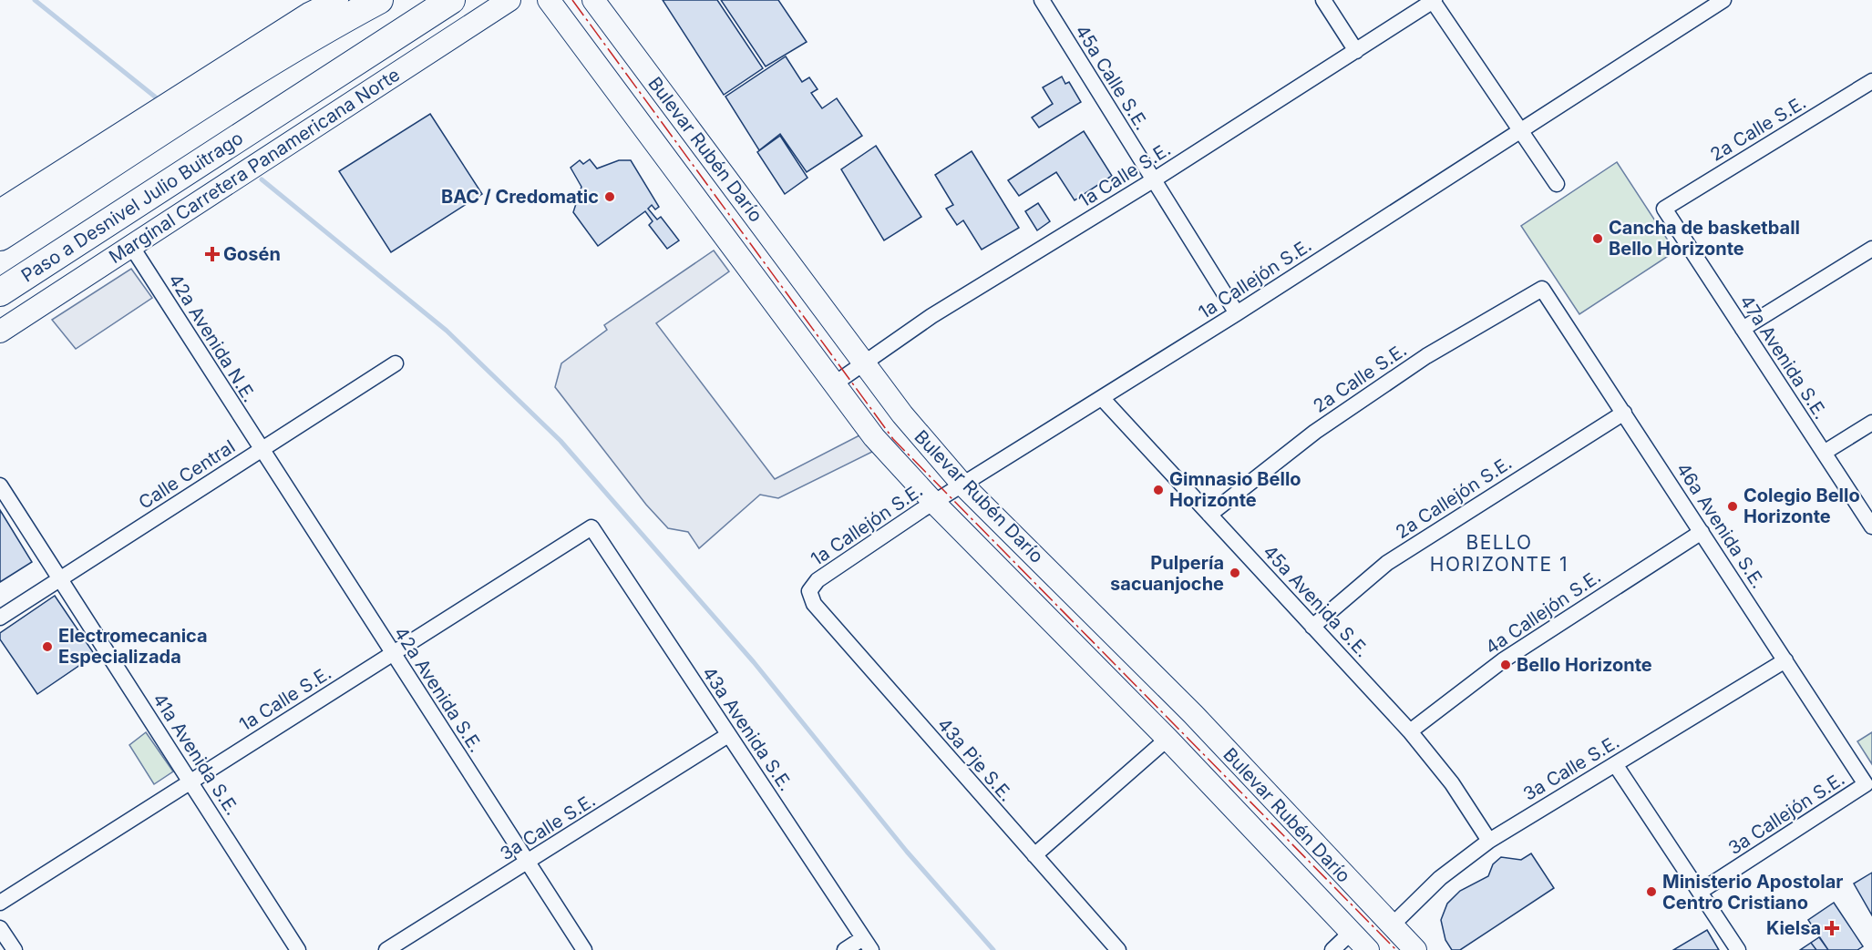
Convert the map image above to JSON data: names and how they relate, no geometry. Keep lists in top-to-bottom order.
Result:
{
  "streets": {
    "highway": ["Paso a Desnivel Julio Buitrago"],
    "street": [
      "45a Calle S.E.",
      "2a Calle S.E.",
      "Bulevar Rubén Darío",
      "Marginal Carretera Panamericana Norte",
      "1a Calle S.E.",
      "1a Callejón S.E.",
      "42a Avenida N.E.",
      "47a Avenida S.E.",
      "Calle Central",
      "2a Callejón S.E.",
      "46a Avenida S.E.",
      "45a Avenida S.E.",
      "4a Callejón S.E.",
      "42a Avenida S.E.",
      "43a Avenida S.E.",
      "41a Avenida S.E.",
      "43a Pje S.E.",
      "3a Calle S.E.",
      "3a Callejón S.E."
    ]
  },
  "crossings": [
    ["45a Calle S.E.", "1a Calle S.E."],
    ["45a Calle S.E.", "1a Callejón S.E."],
    ["2a Calle S.E.", "47a Avenida S.E."],
    ["2a Calle S.E.", "46a Avenida S.E."],
    ["2a Calle S.E.", "45a Avenida S.E."],
    ["Bulevar Rubén Darío", "1a Calle S.E."],
    ["Bulevar Rubén Darío", "1a Callejón S.E."],
    ["Bulevar Rubén Darío", "3a Calle S.E."],
    ["Marginal Carretera Panamericana Norte", "42a Avenida N.E."],
    ["1a Calle S.E.", "42a Avenida S.E."],
    ["1a Calle S.E.", "43a Avenida S.E."],
    ["1a Calle S.E.", "41a Avenida S.E."],
    ["1a Callejón S.E.", "45a Avenida S.E."],
    ["1a Callejón S.E.", "43a Pje S.E."],
    ["42a Avenida N.E.", "Calle Central"],
    ["42a Avenida N.E.", "42a Avenida S.E."],
    ["Calle Central", "42a Avenida S.E."],
    ["Calle Central", "41a Avenida S.E."],
    ["2a Callejón S.E.", "46a Avenida S.E."],
    ["2a Callejón S.E.", "45a Avenida S.E."],
    ["46a Avenida S.E.", "4a Callejón S.E."],
    ["46a Avenida S.E.", "3a Calle S.E."],
    ["46a Avenida S.E.", "3a Callejón S.E."],
    ["45a Avenida S.E.", "4a Callejón S.E."],
    ["45a Avenida S.E.", "3a Calle S.E."],
    ["42a Avenida S.E.", "3a Calle S.E."],
    ["43a Avenida S.E.", "3a Calle S.E."]
  ],
  "districts": ["BELLO HORIZONTE 1"],
  "places": {
    "other": [
      "BAC / Credomatic",
      "Cancha de basketball Bello Horizonte",
      "Gimnasio Bello Horizonte",
      "Colegio Bello Horizonte",
      "Pulpería sacuanjoche",
      "Electromecanica Especializada",
      "Bello Horizonte",
      "Ministerio Apostolar Centro Cristiano"
    ],
    "health": ["Gosén", "Kielsa"]
  }
}
